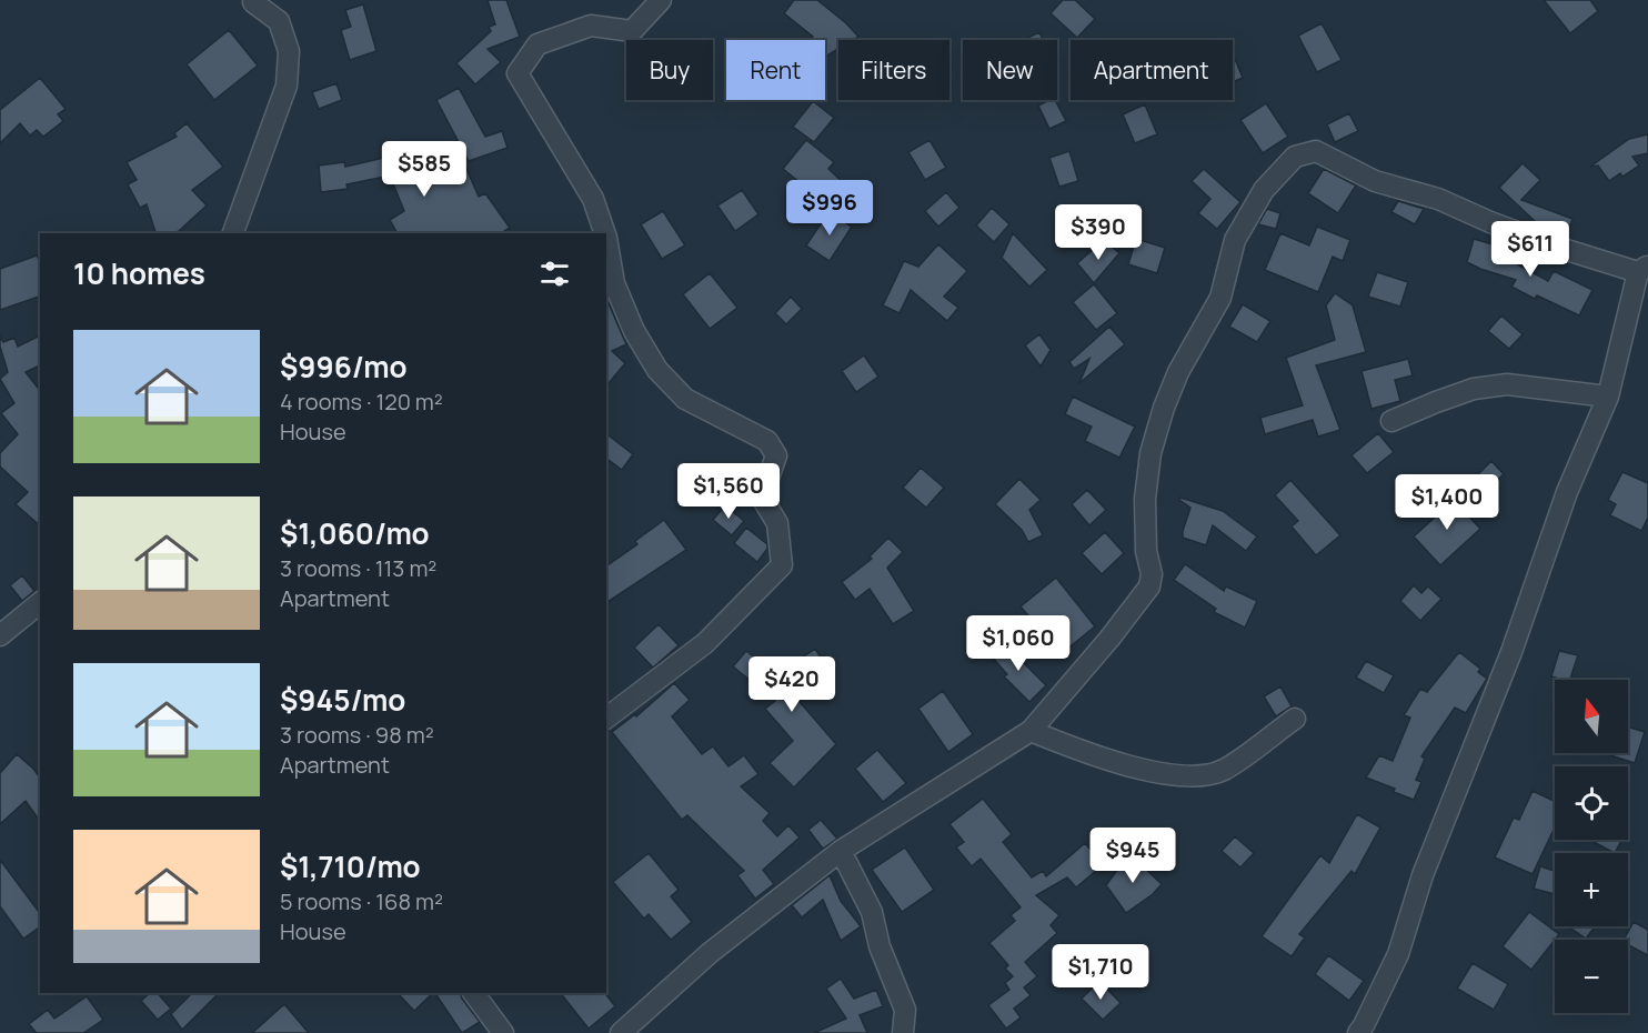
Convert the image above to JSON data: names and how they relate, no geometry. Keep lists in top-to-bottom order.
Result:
{
  "north": "top",
  "page": {
    "chip": [
      "Buy",
      "Rent",
      "Filters",
      "New",
      "Apartment"
    ],
    "price": [
      "$585",
      "$996",
      "$390",
      "$611",
      "$1,560",
      "$1,400",
      "$1,060",
      "$420",
      "$945",
      "$1,710"
    ],
    "heading": "10 homes",
    "list": [
      {
        "name": "$996/mo",
        "note": "4 rooms · 120 m² · House"
      },
      {
        "name": "$1,060/mo",
        "note": "3 rooms · 113 m² · Apartment"
      },
      {
        "name": "$945/mo",
        "note": "3 rooms · 98 m² · Apartment"
      },
      {
        "name": "$1,710/mo",
        "note": "5 rooms · 168 m² · House"
      }
    ],
    "map_buttons": ["+", "−"]
  }
}
